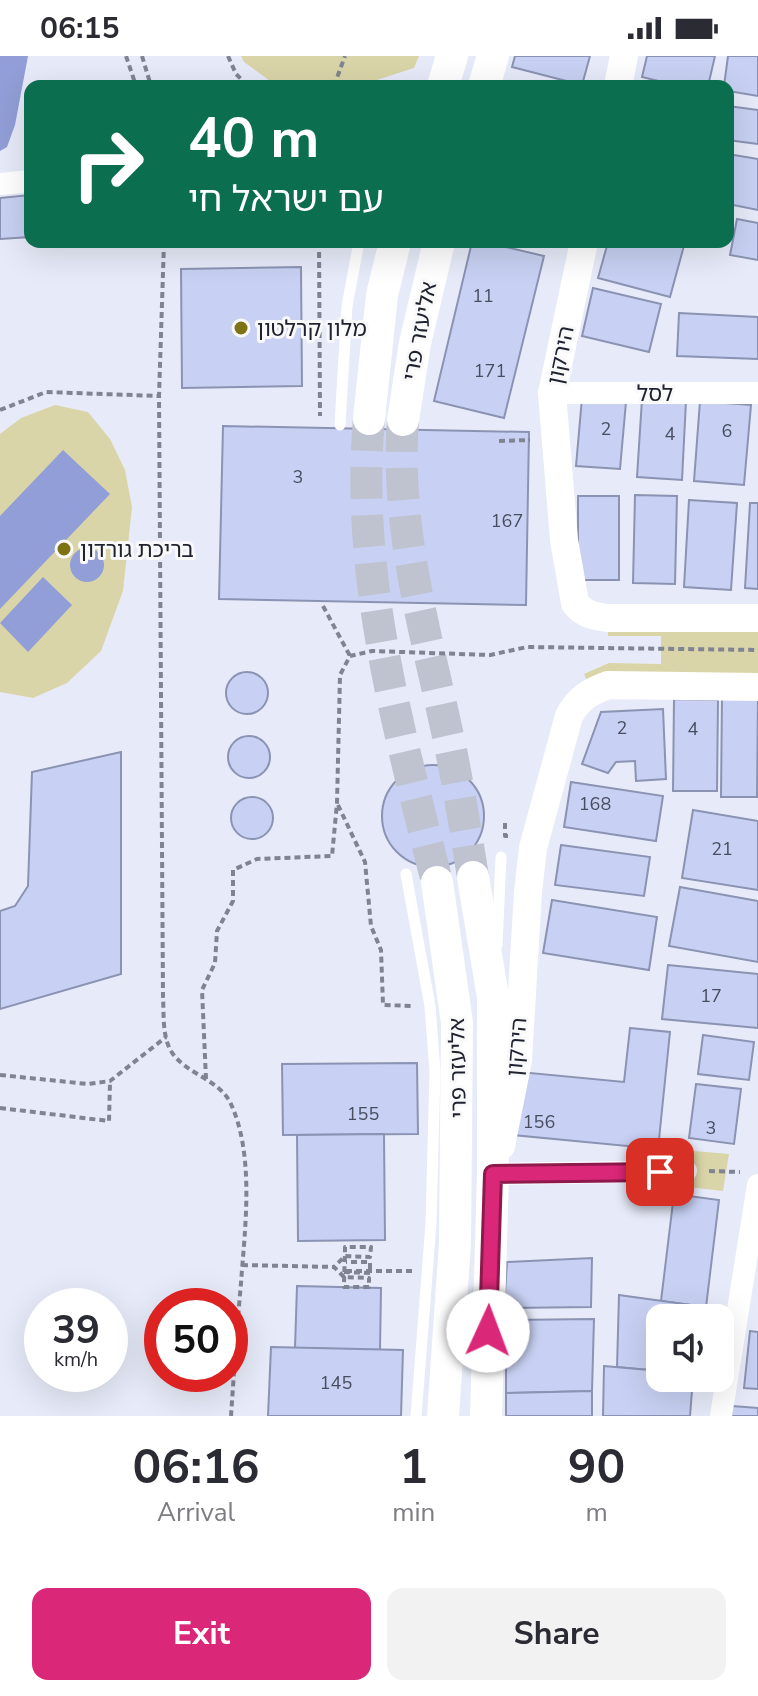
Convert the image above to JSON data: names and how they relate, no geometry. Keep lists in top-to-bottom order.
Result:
{
  "streets": {
    "main road": ["אליעזר פרי", "הירקון"],
    "street": ["לסל"]
  },
  "crossings": [
    ["אליעזר פרי", "הירקון"],
    ["הירקון", "לסל"]
  ],
  "places": ["מלון קרלטון", "בריכת גורדון"],
  "house_numbers": [
    "11",
    "171",
    "2",
    "6",
    "4",
    "3",
    "167",
    "2",
    "4",
    "168",
    "21",
    "17",
    "155",
    "156",
    "3",
    "145"
  ],
  "page": {
    "status": "06:15",
    "turn": ["40 m", "עם ישראל חי"],
    "speed": "39 km/h",
    "limit": "50",
    "eta": [
      "06:16",
      "Arrival",
      "1",
      "min",
      "90",
      "m"
    ],
    "buttons": ["Exit", "Share"]
  }
}
